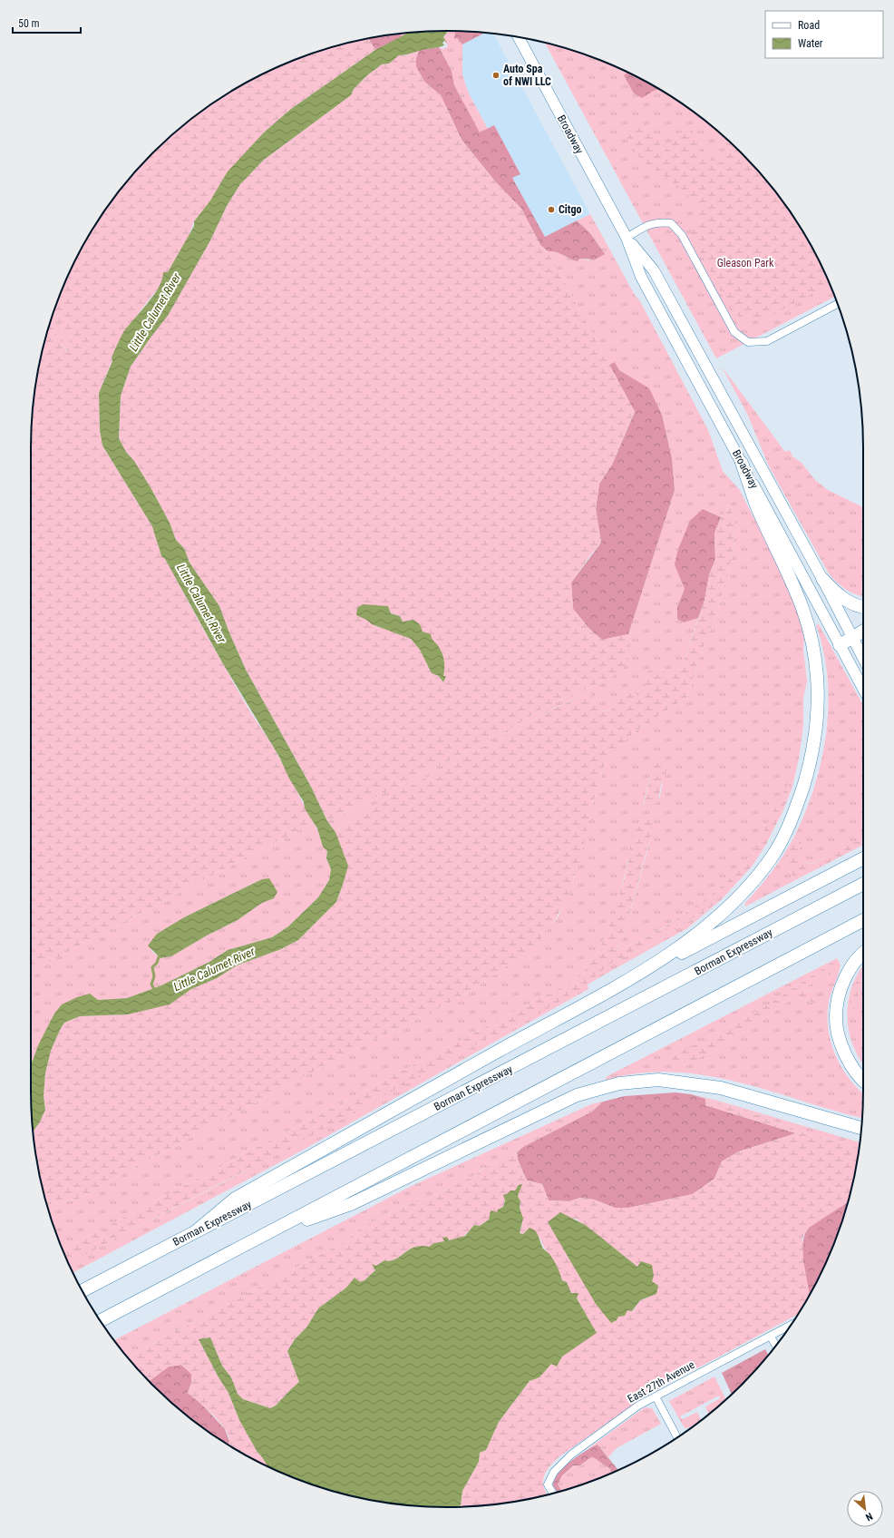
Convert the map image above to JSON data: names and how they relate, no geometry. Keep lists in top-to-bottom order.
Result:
{
  "streets": {
    "highway": ["Borman Expressway"],
    "main road": ["Broadway"],
    "street": ["East 27th Avenue"]
  },
  "water": ["Little Calumet River"],
  "parks": ["Gleason Park"],
  "places": ["Auto Spa of NWI LLC", "Citgo"],
  "legend": ["Road", "Water"],
  "scale_bar": "50 m",
  "north": "bottom right"
}
